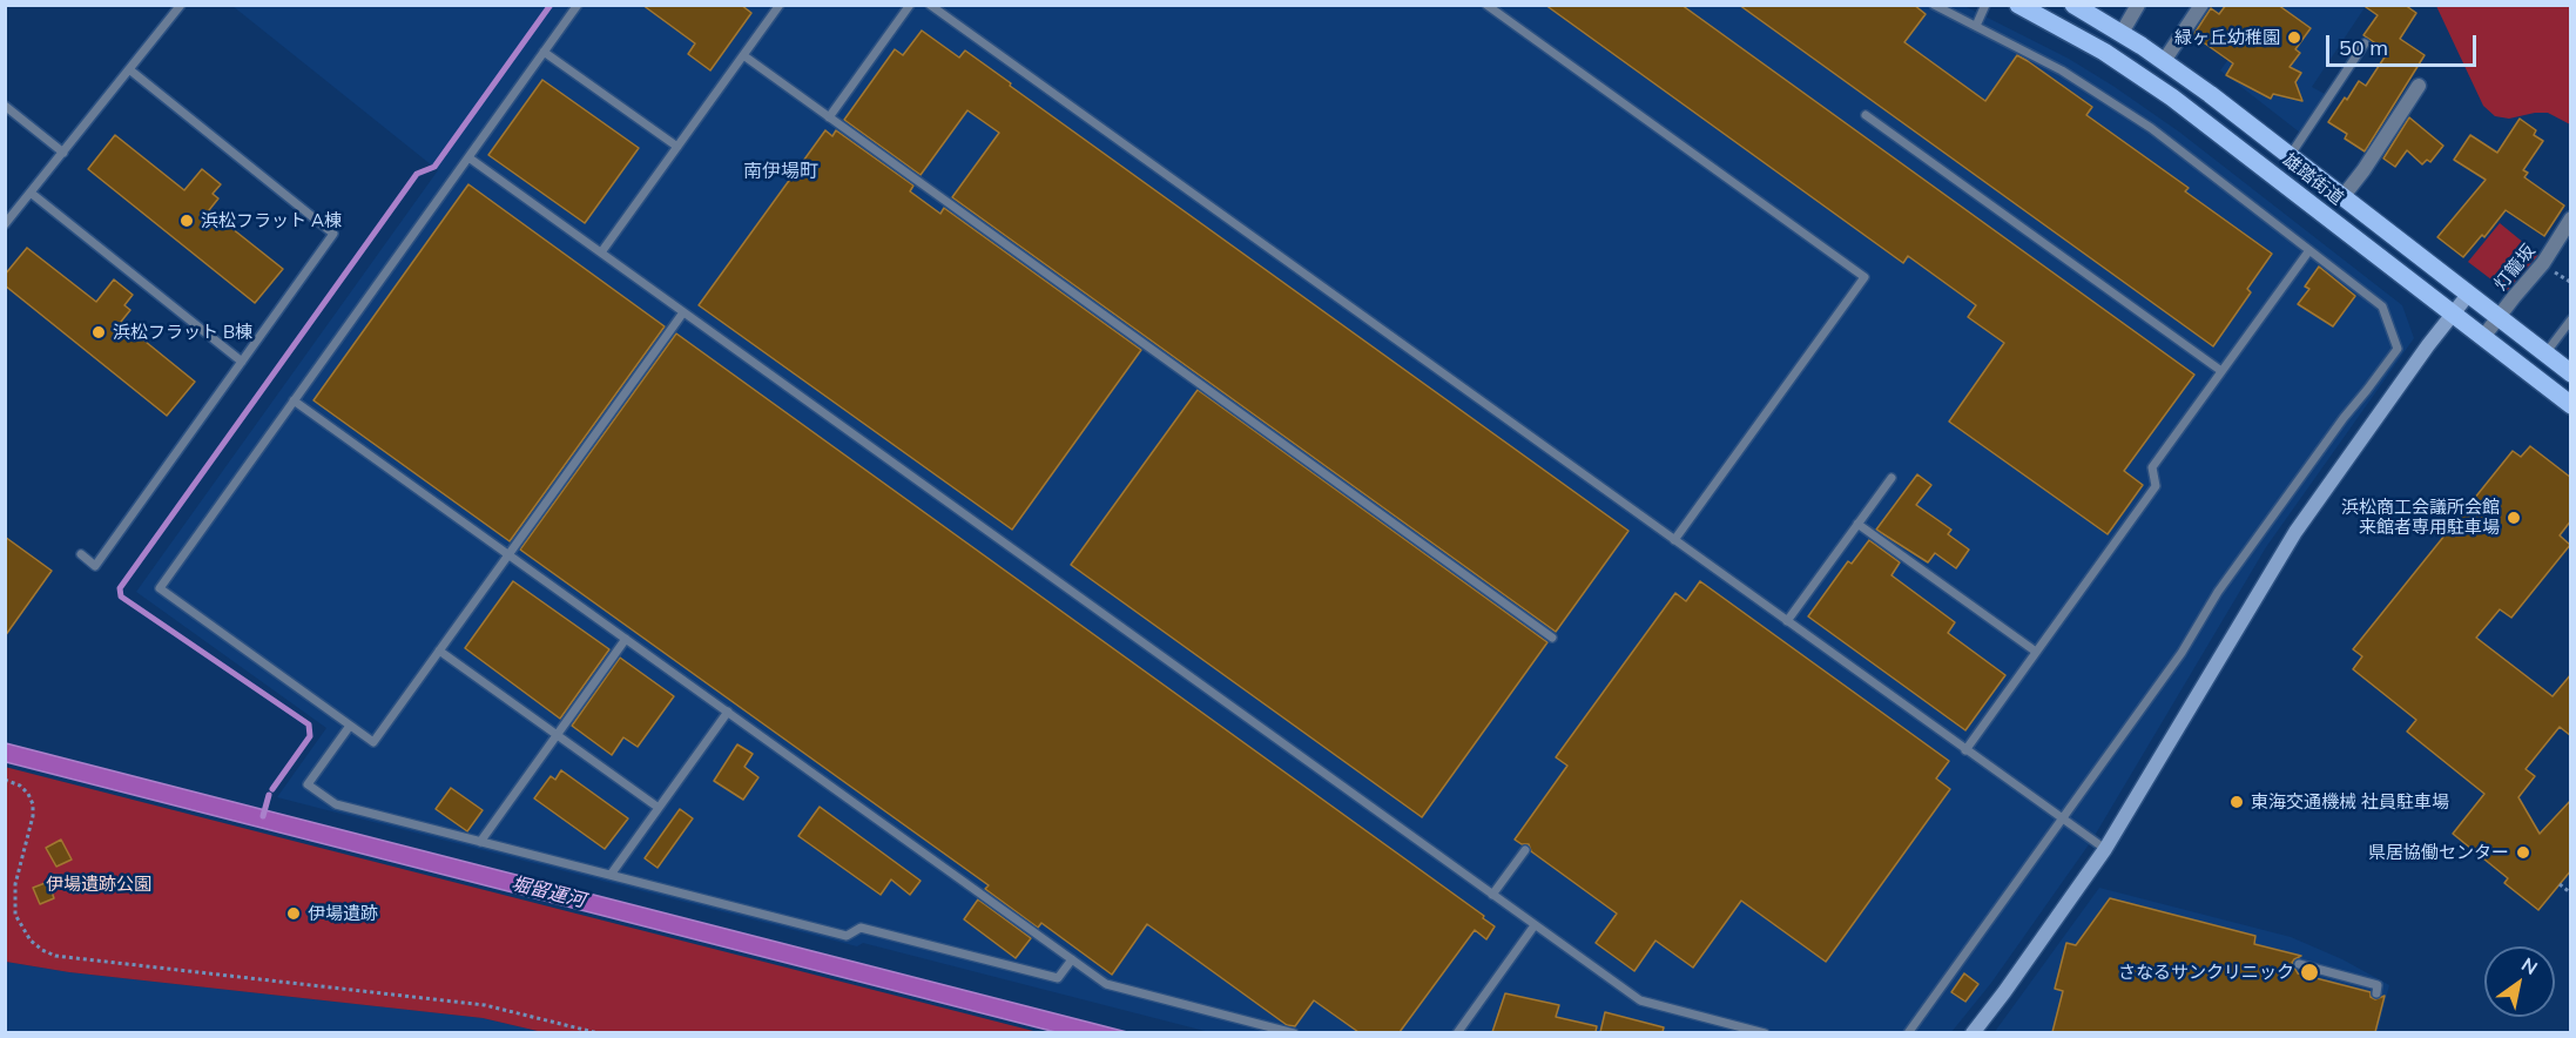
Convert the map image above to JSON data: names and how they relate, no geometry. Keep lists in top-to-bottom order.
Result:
{
  "streets": {
    "main road": ["雄踏街道"],
    "street": ["灯籠坂"]
  },
  "crossings": [
    ["雄踏街道", "灯籠坂"]
  ],
  "districts": ["南伊場町"],
  "water": ["堀留運河"],
  "parks": ["伊場遺跡公園"],
  "places": [
    "緑ヶ丘幼稚園",
    "浜松フラット A棟",
    "浜松フラット B棟",
    "浜松商工会議所会館 来館者専用駐車場",
    "東海交通機械 社員駐車場",
    "県居協働センター",
    "伊場遺跡",
    "さなるサンクリニック"
  ],
  "scale_bar": "50 m",
  "north": "top right"
}
